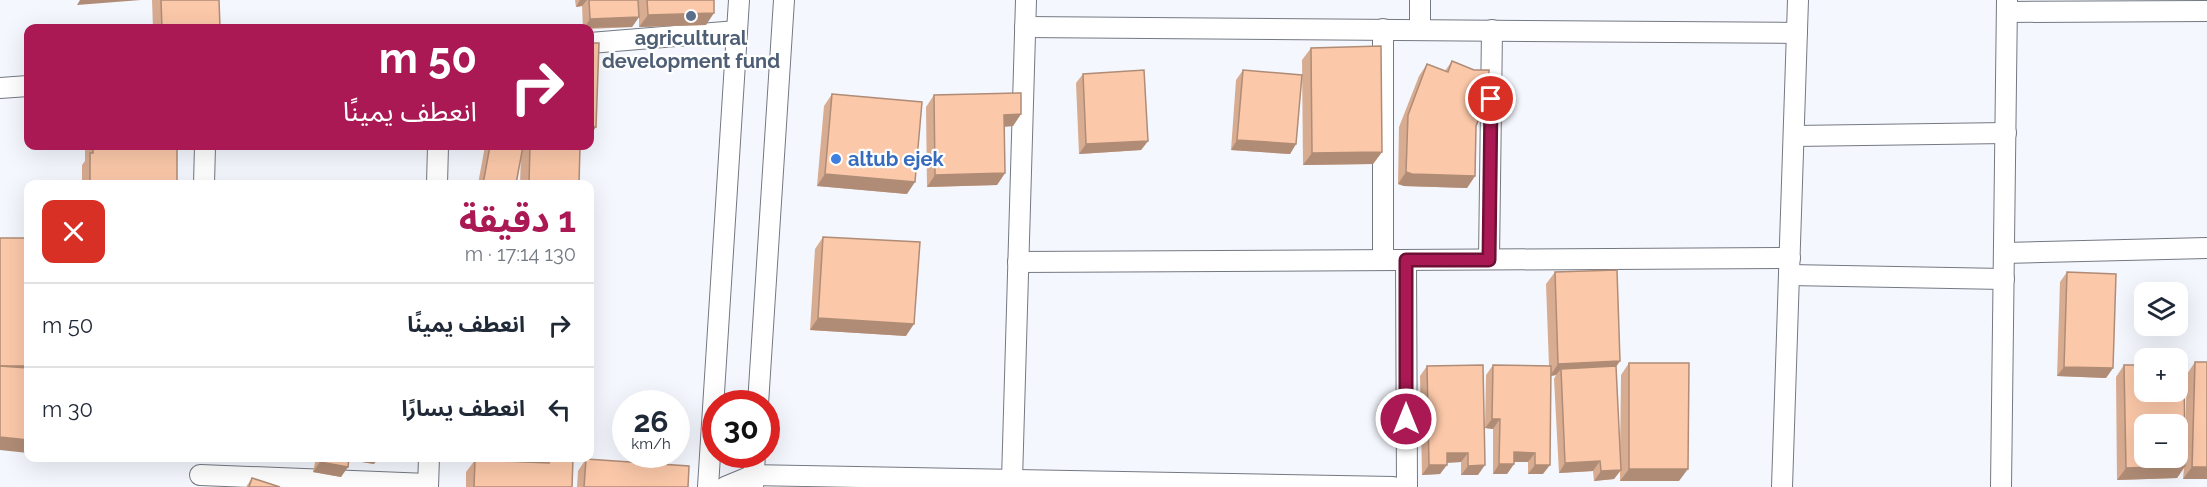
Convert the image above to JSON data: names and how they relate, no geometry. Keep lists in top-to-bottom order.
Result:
{
  "places": ["agricultural development fund", "altub ejek"],
  "page": {
    "turn": ["50 m", "انعطف يمينًا"],
    "heading": ["1 دقيقة", "130 m · 17:14"],
    "map_buttons": ["+", "−"],
    "list": [
      {
        "name": "انعطف يمينًا",
        "value": "50 m"
      },
      {
        "name": "انعطف يسارًا",
        "value": "30 m"
      }
    ],
    "speed": "26 km/h",
    "limit": "30"
  }
}
